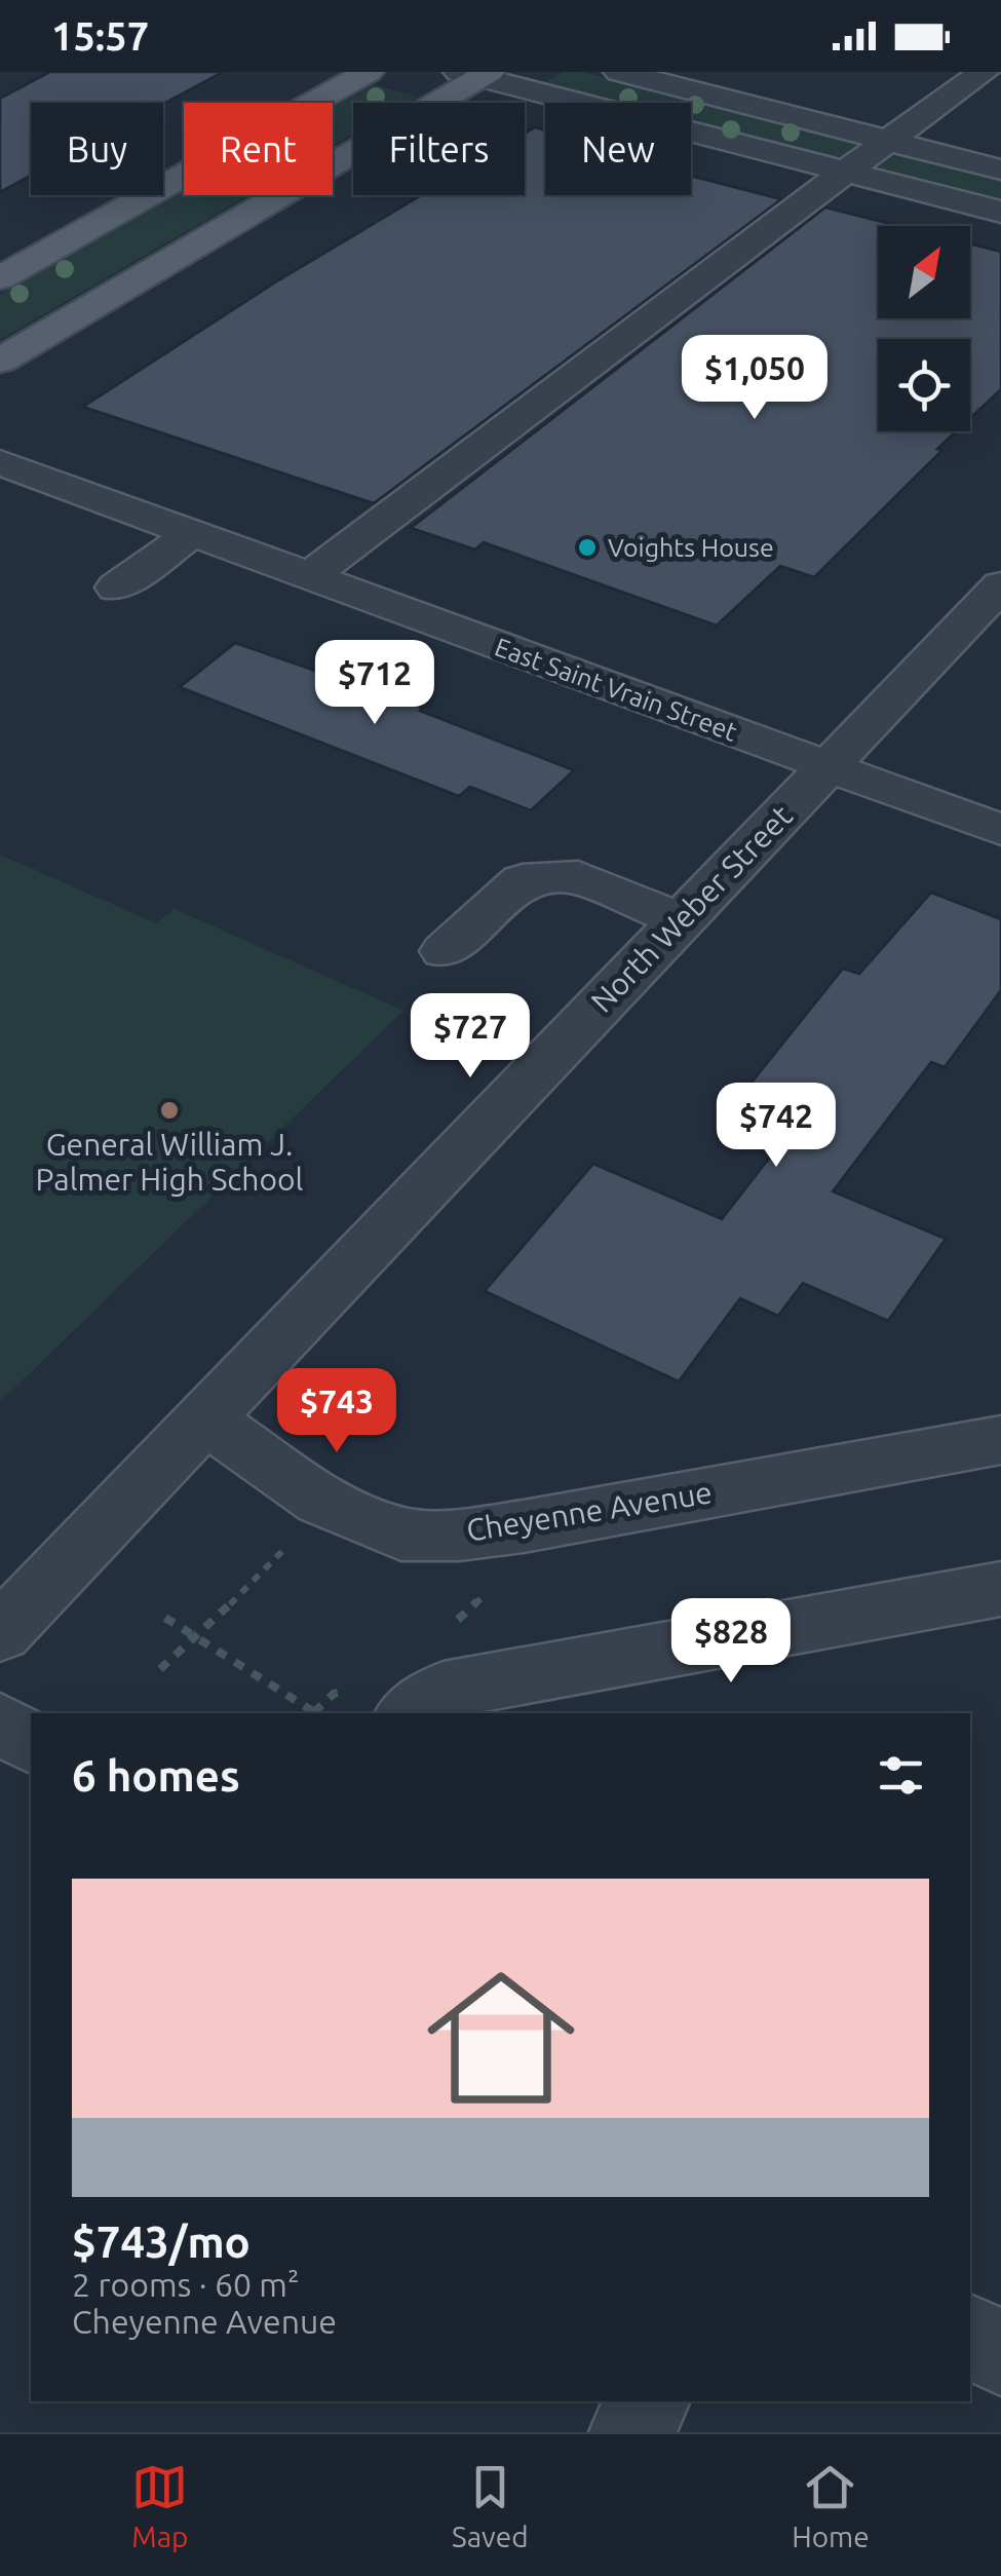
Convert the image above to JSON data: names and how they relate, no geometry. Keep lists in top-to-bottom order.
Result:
{
  "streets": {
    "street": ["East Saint Vrain Street", "North Weber Street", "Cheyenne Avenue"]
  },
  "crossings": [
    ["East Saint Vrain Street", "North Weber Street"],
    ["North Weber Street", "Cheyenne Avenue"]
  ],
  "places": ["Voights House", "General William J. Palmer High School"],
  "north": "top right",
  "page": {
    "status": "15:57",
    "chip": [
      "Buy",
      "Rent",
      "Filters",
      "New"
    ],
    "price": [
      "$1,050",
      "$712",
      "$727",
      "$742",
      "$743",
      "$828"
    ],
    "heading": "6 homes",
    "list": [
      {
        "name": "$743/mo",
        "note": "2 rooms · 60 m² · Cheyenne Avenue"
      }
    ],
    "tabs": ["Map", "Saved", "Home"]
  }
}
